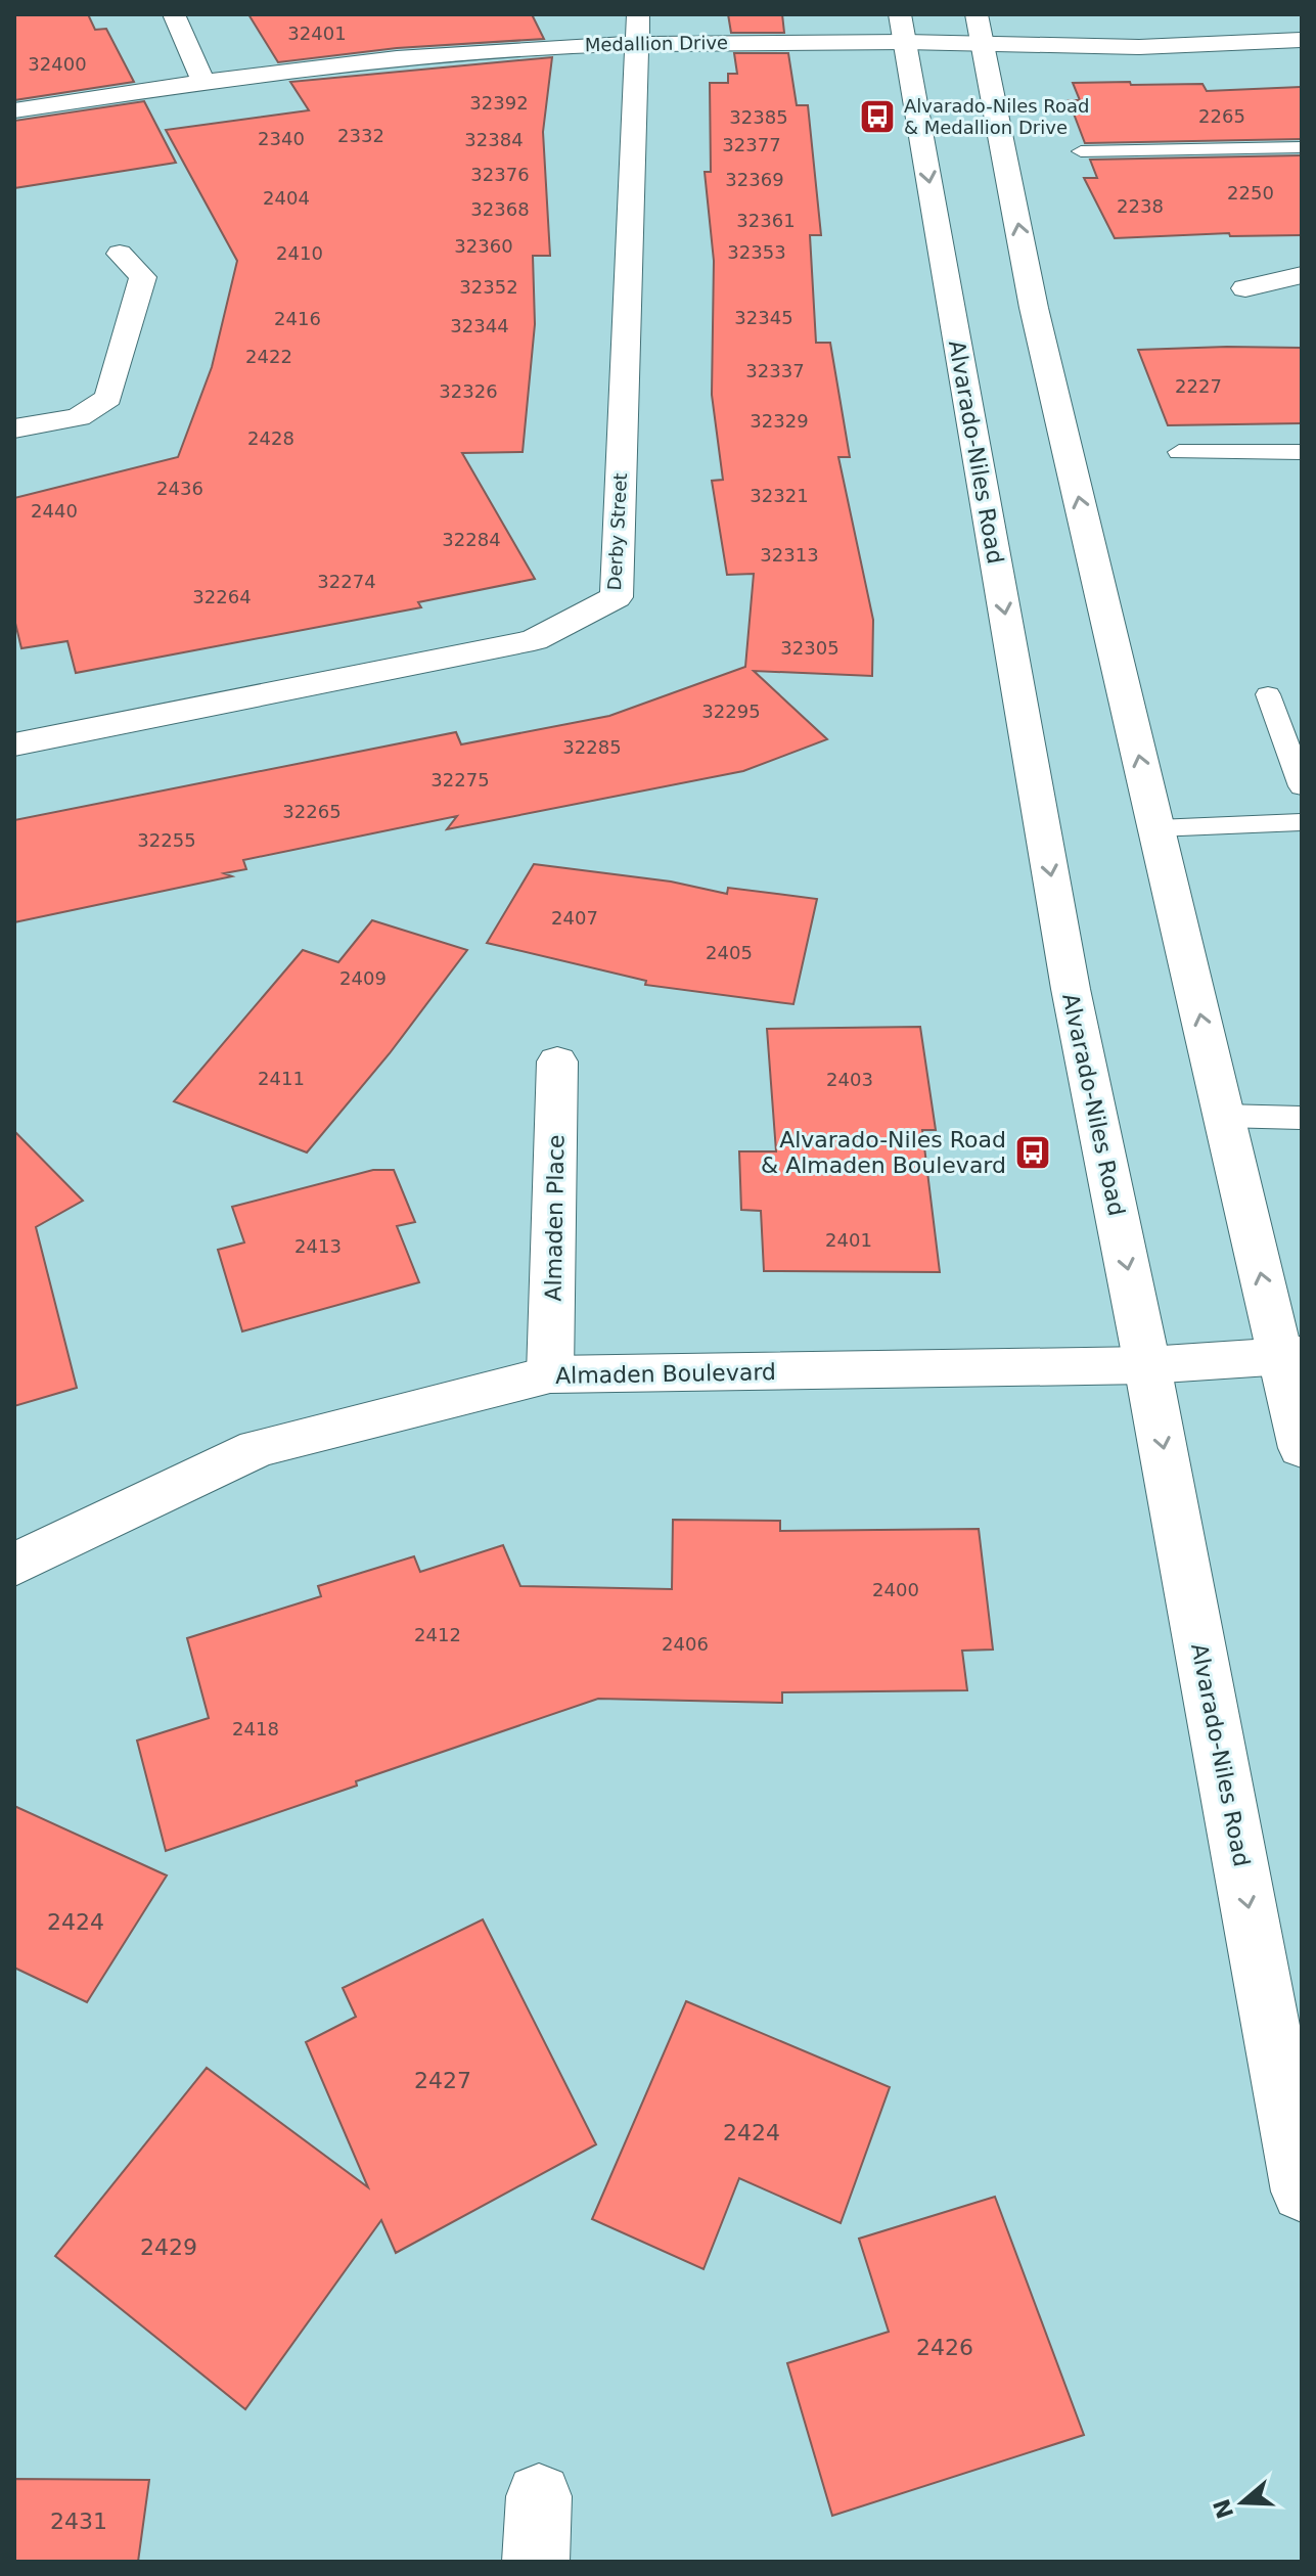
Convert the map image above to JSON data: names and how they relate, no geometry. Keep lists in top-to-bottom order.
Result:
{
  "streets": {
    "street": [
      "Medallion Drive",
      "Alvarado-Niles Road",
      "Derby Street",
      "Almaden Place",
      "Almaden Boulevard"
    ]
  },
  "crossings": [
    ["Medallion Drive", "Alvarado-Niles Road"],
    ["Medallion Drive", "Derby Street"],
    ["Alvarado-Niles Road", "Almaden Boulevard"],
    ["Almaden Place", "Almaden Boulevard"]
  ],
  "places": {
    "bus stop": ["Alvarado-Niles Road & Medallion Drive", "Alvarado-Niles Road & Almaden Boulevard"]
  },
  "house_numbers": [
    "32401",
    "32400",
    "32392",
    "2265",
    "32385",
    "2332",
    "2340",
    "32384",
    "32377",
    "32376",
    "32369",
    "2250",
    "2404",
    "2238",
    "32368",
    "32361",
    "32360",
    "32353",
    "2410",
    "32352",
    "32345",
    "2416",
    "32344",
    "2422",
    "32337",
    "2227",
    "32326",
    "32329",
    "2428",
    "2436",
    "32321",
    "2440",
    "32284",
    "32313",
    "32274",
    "32264",
    "32305",
    "32295",
    "32285",
    "32275",
    "32265",
    "32255",
    "2407",
    "2405",
    "2409",
    "2411",
    "2403",
    "2401",
    "2413",
    "2400",
    "2412",
    "2406",
    "2418",
    "2424",
    "2427",
    "2424",
    "2429",
    "2426",
    "2431"
  ],
  "north": "left"
}
